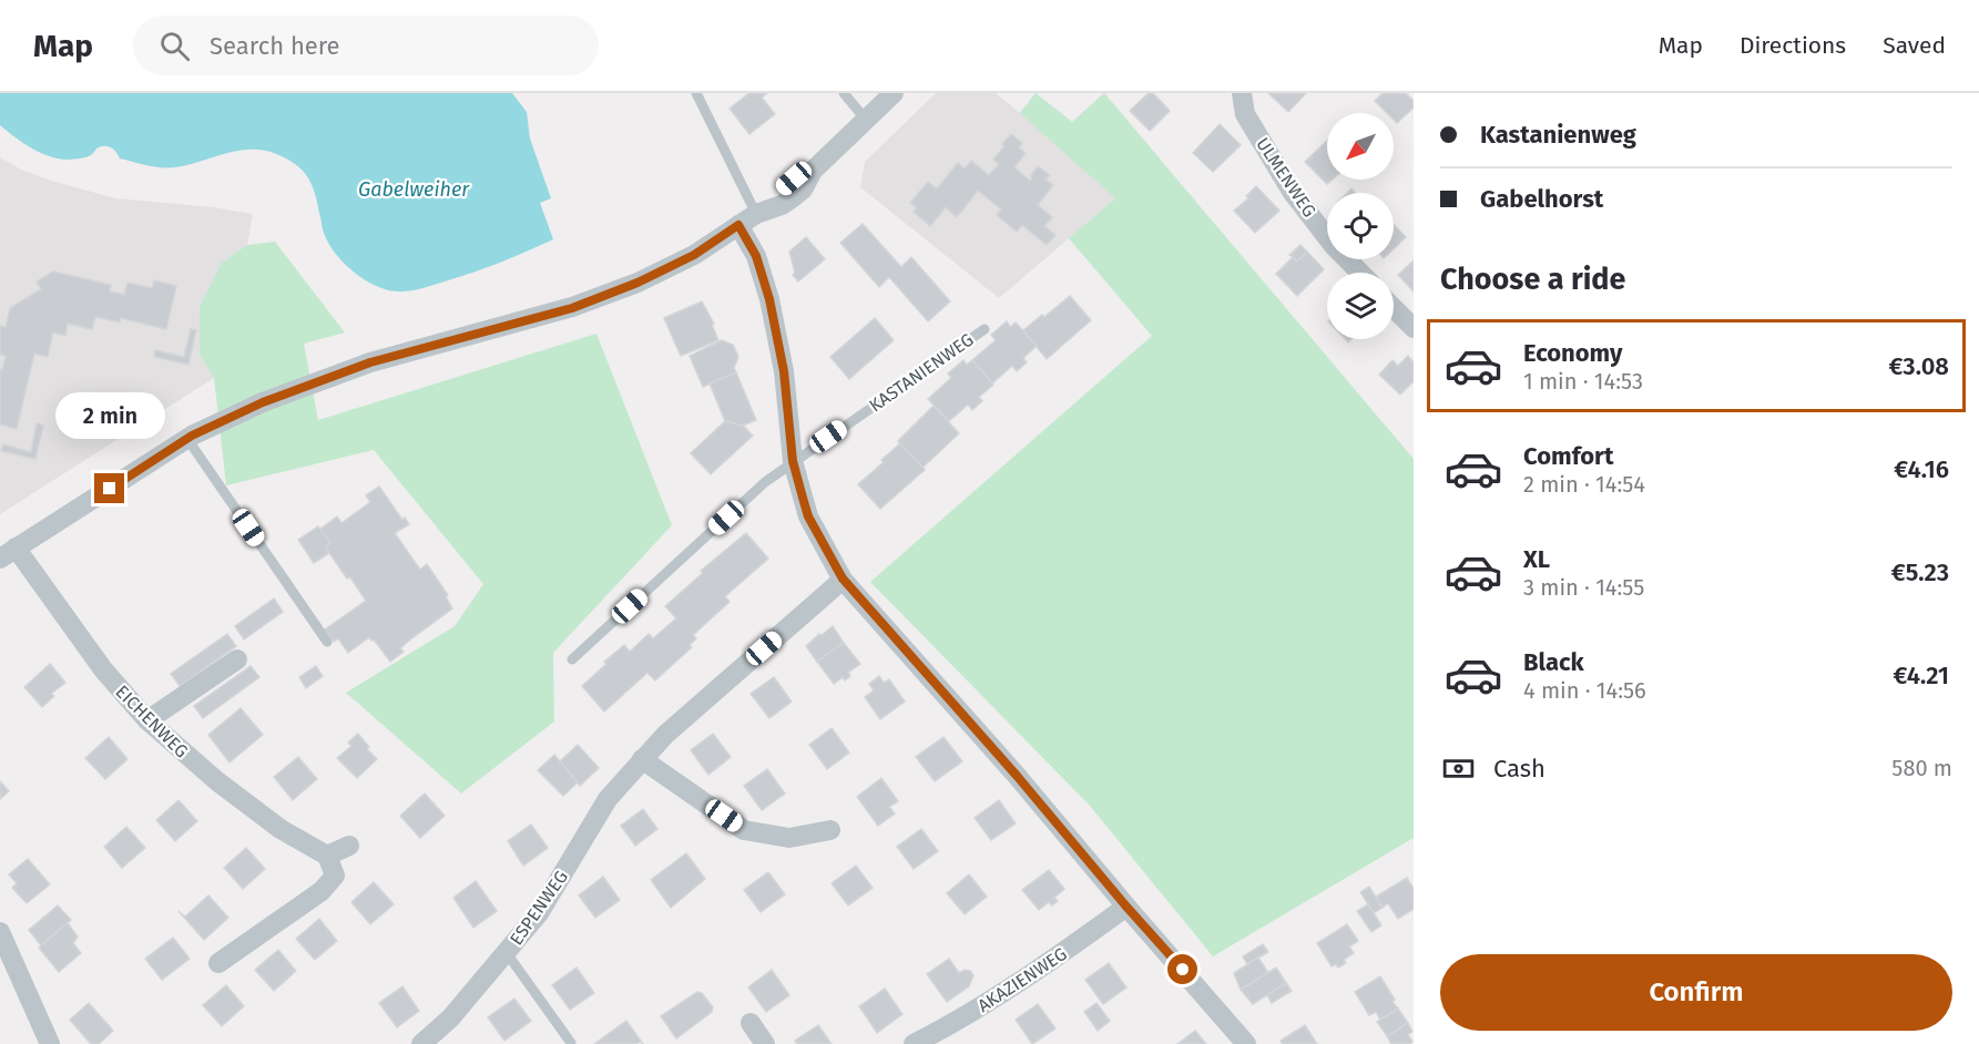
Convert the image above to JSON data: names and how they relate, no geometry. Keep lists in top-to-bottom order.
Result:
{
  "streets": {
    "street": [
      "ULMENWEG",
      "EICHENWEG",
      "ESPENWEG",
      "AKAZIENWEG"
    ],
    "lane": ["KASTANIENWEG"]
  },
  "water": ["Gabelweiher"],
  "north": "bottom left",
  "page": {
    "header": "Map",
    "search": "Search here",
    "nav": ["Map", "Directions", "Saved"],
    "banner": ["Kastanienweg", "Gabelhorst"],
    "heading": "Choose a ride",
    "list": [
      {
        "name": "Economy",
        "note": "1 min · 14:53",
        "value": "€3.08"
      },
      {
        "name": "Comfort",
        "note": "2 min · 14:54",
        "value": "€4.16"
      },
      {
        "name": "XL",
        "note": "3 min · 14:55",
        "value": "€5.23"
      },
      {
        "name": "Black",
        "note": "4 min · 14:56",
        "value": "€4.21"
      }
    ],
    "bubble": "2 min",
    "pay": ["Cash", "580 m"],
    "buttons": "Confirm"
  }
}
